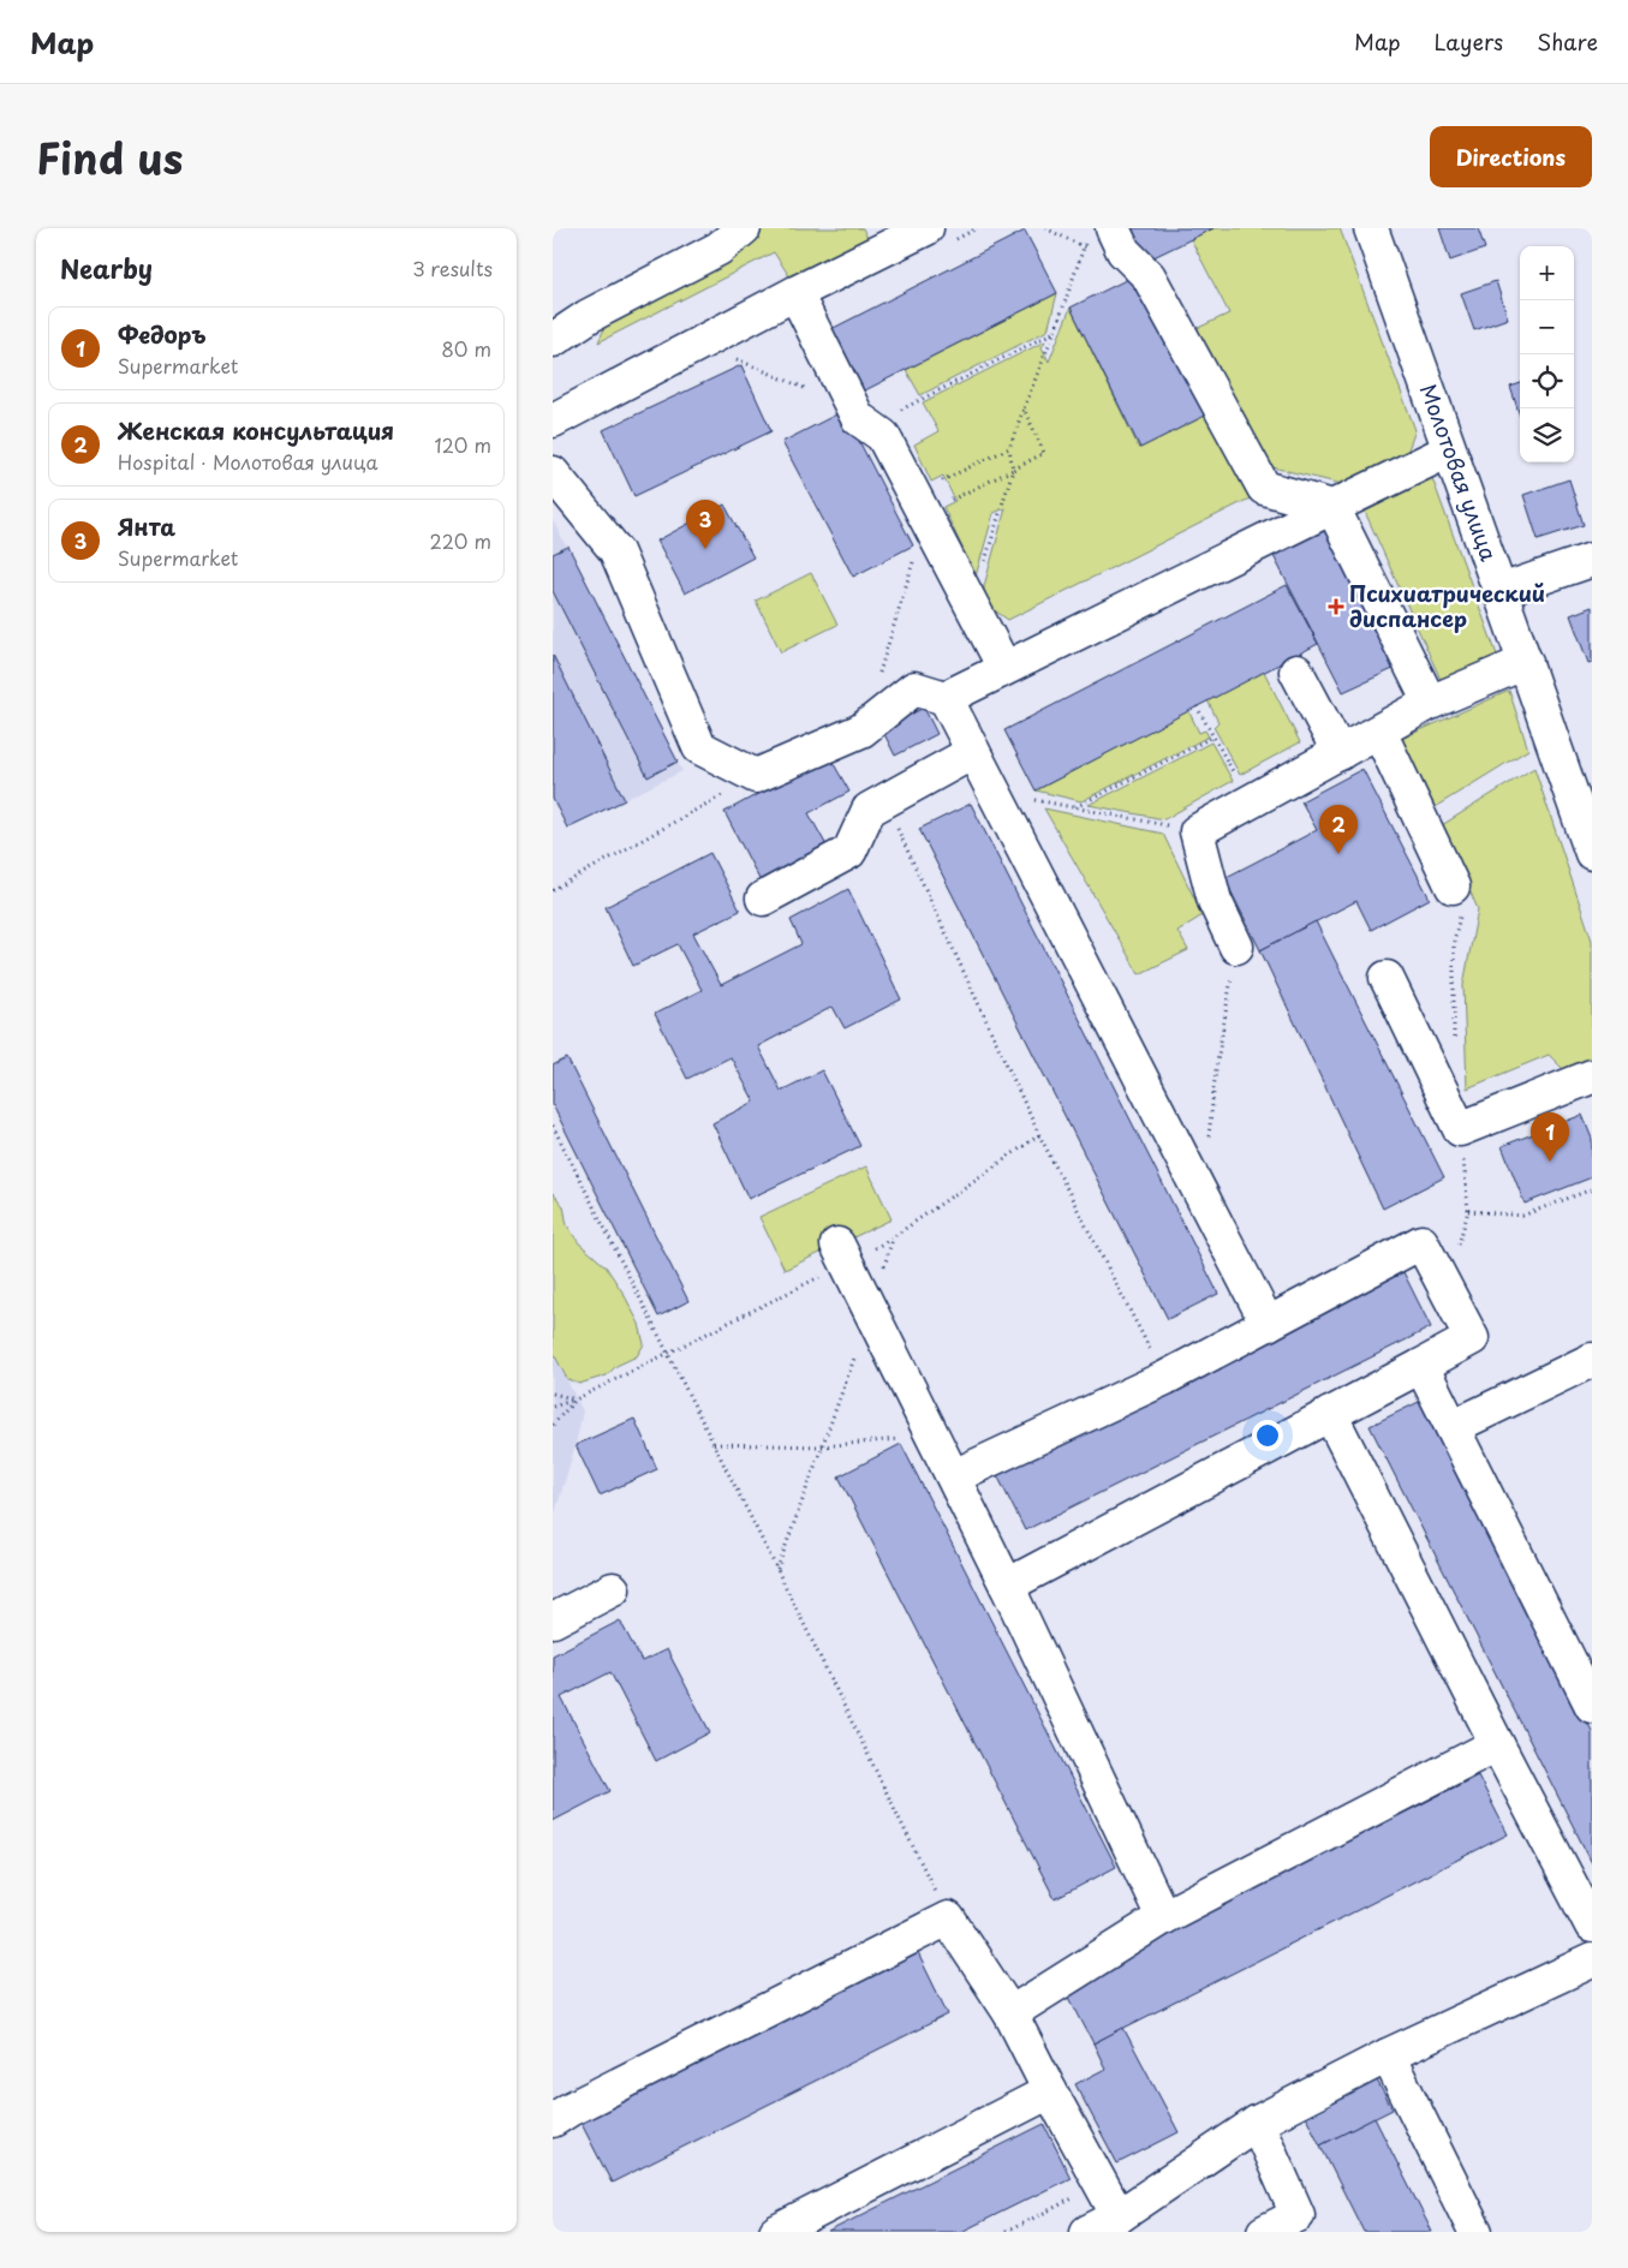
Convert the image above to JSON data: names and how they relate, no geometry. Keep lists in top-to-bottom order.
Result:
{
  "streets": {
    "street": ["Молотовая улица"]
  },
  "places": {
    "health": ["Психиатрический диспансер"]
  },
  "page": {
    "header": "Map",
    "nav": ["Map", "Layers", "Share"],
    "title": "Find us",
    "buttons": "Directions",
    "heading": ["Nearby", "3 results"],
    "map_buttons": ["+", "−"],
    "list": [
      {
        "mark": "1",
        "name": "Федоръ",
        "note": "Supermarket",
        "value": "80 m"
      },
      {
        "mark": "2",
        "name": "Женская консультация",
        "note": "Hospital · Молотовая улица",
        "value": "120 m"
      },
      {
        "mark": "3",
        "name": "Янта",
        "note": "Supermarket",
        "value": "220 m"
      }
    ],
    "pins": ["3", "2", "1"]
  }
}
